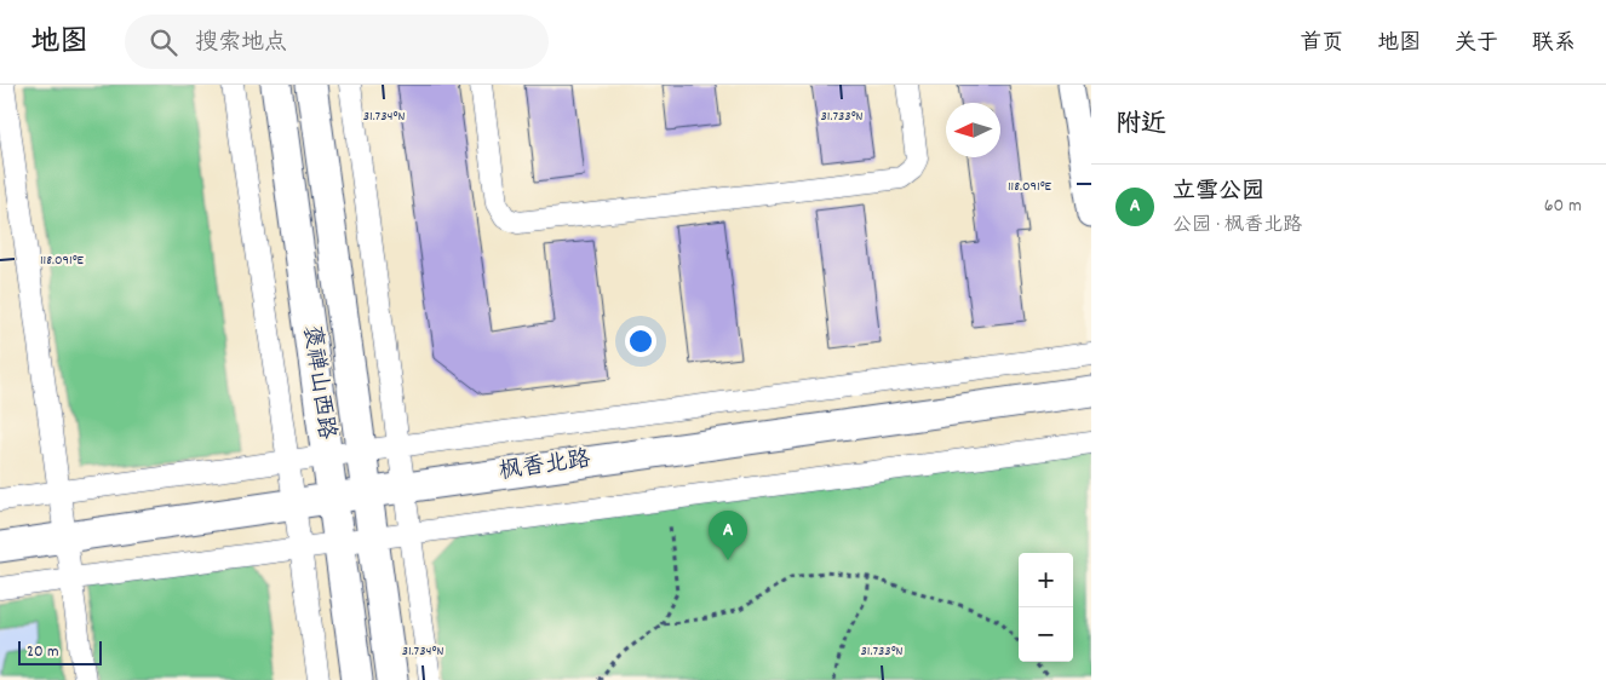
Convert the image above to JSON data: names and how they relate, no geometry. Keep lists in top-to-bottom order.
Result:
{
  "streets": {
    "main road": ["褒禅山西路", "枫香北路"]
  },
  "crossings": [
    ["褒禅山西路", "枫香北路"]
  ],
  "scale_bar": "20 m",
  "north": "left",
  "page": {
    "header": "地图",
    "search": "搜索地点",
    "nav": [
      "首页",
      "地图",
      "关于",
      "联系"
    ],
    "heading": "附近",
    "list": [
      {
        "mark": "A",
        "name": "立雪公园",
        "note": "公园 · 枫香北路",
        "value": "60 m"
      }
    ],
    "pins": "A",
    "map_buttons": ["+", "−"],
    "scale": "20 m"
  },
  "coordinates": ["31.734°N", "31.733°N", "118.091°E"]
}
